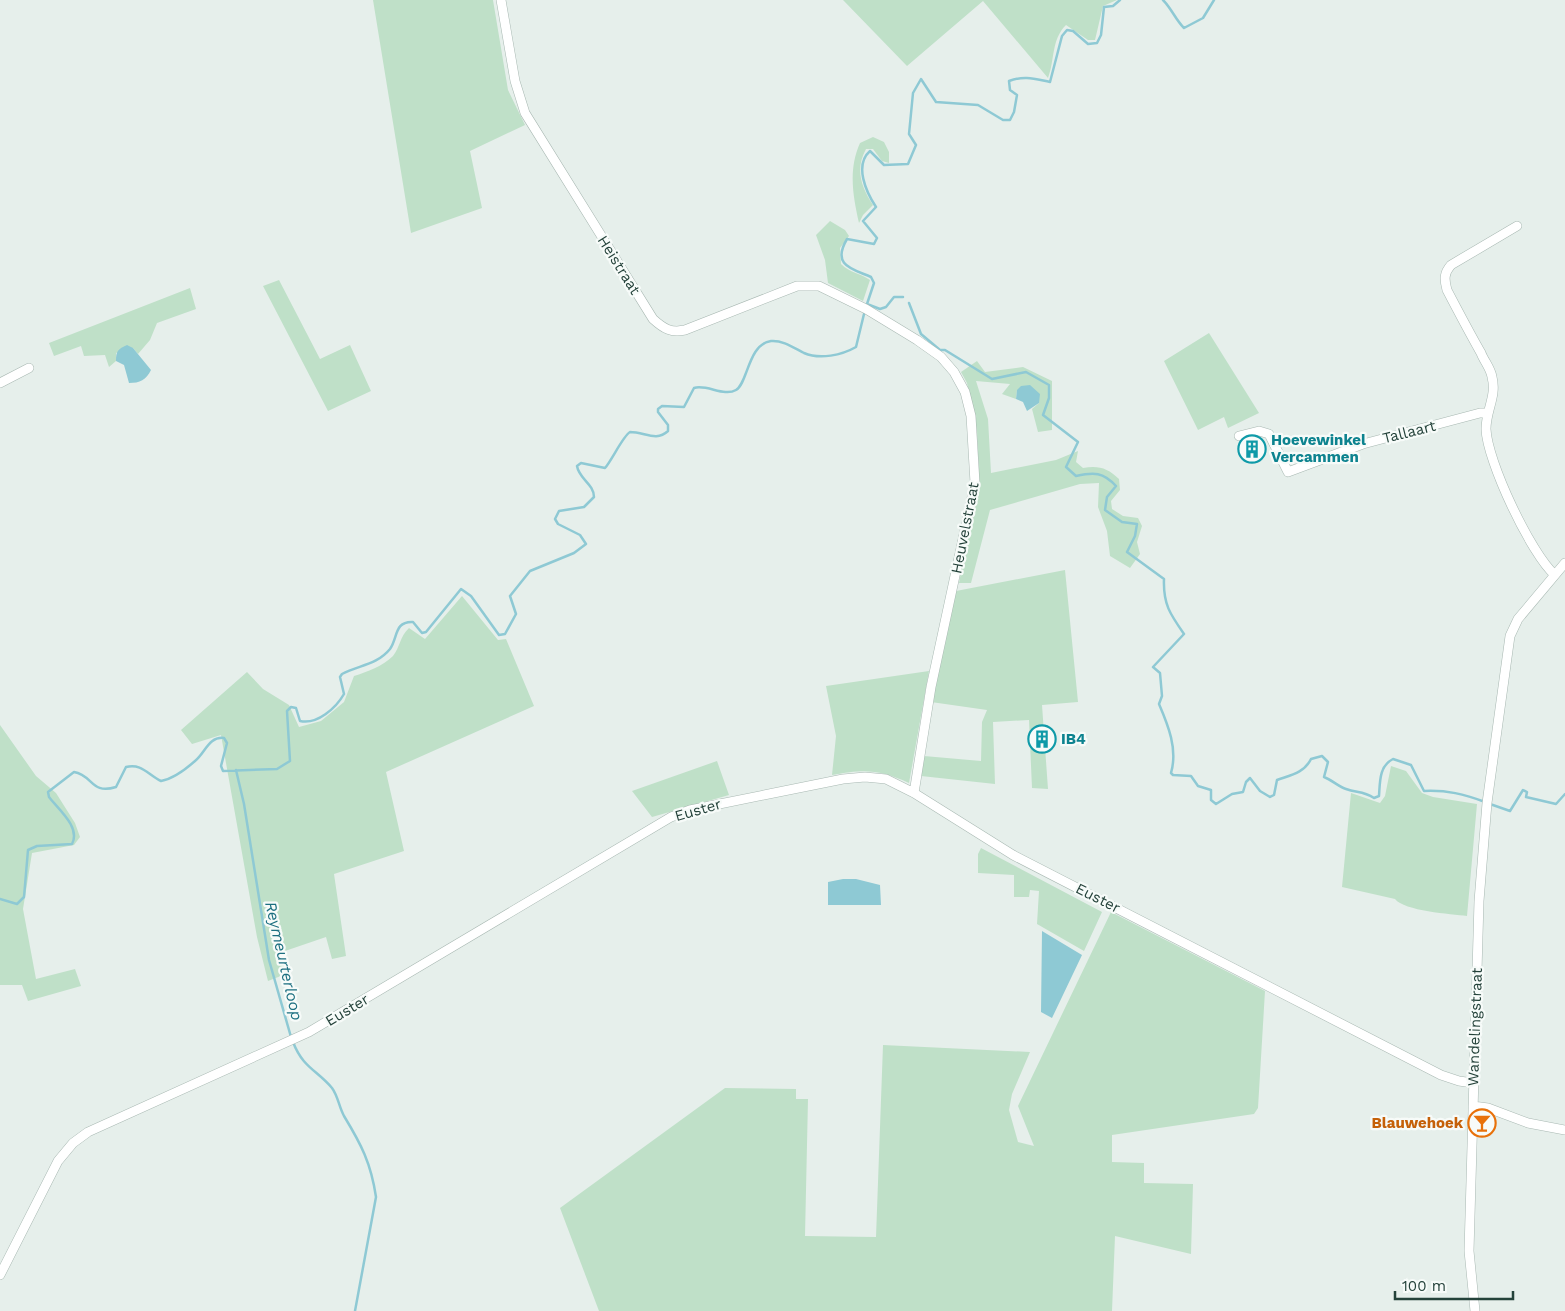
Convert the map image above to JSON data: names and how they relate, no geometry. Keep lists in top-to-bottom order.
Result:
{
  "streets": {
    "street": [
      "Heistraat",
      "Tallaart",
      "Heuvelstraat",
      "Euster",
      "Wandelingstraat"
    ]
  },
  "crossings": [
    ["Heistraat", "Heuvelstraat"],
    ["Heuvelstraat", "Euster"],
    ["Euster", "Wandelingstraat"]
  ],
  "water": ["Reymeurterloop"],
  "places": {
    "building": ["Hoevewinkel Vercammen", "IB4"],
    "bar": ["Blauwehoek"]
  },
  "scale_bar": "100 m"
}
